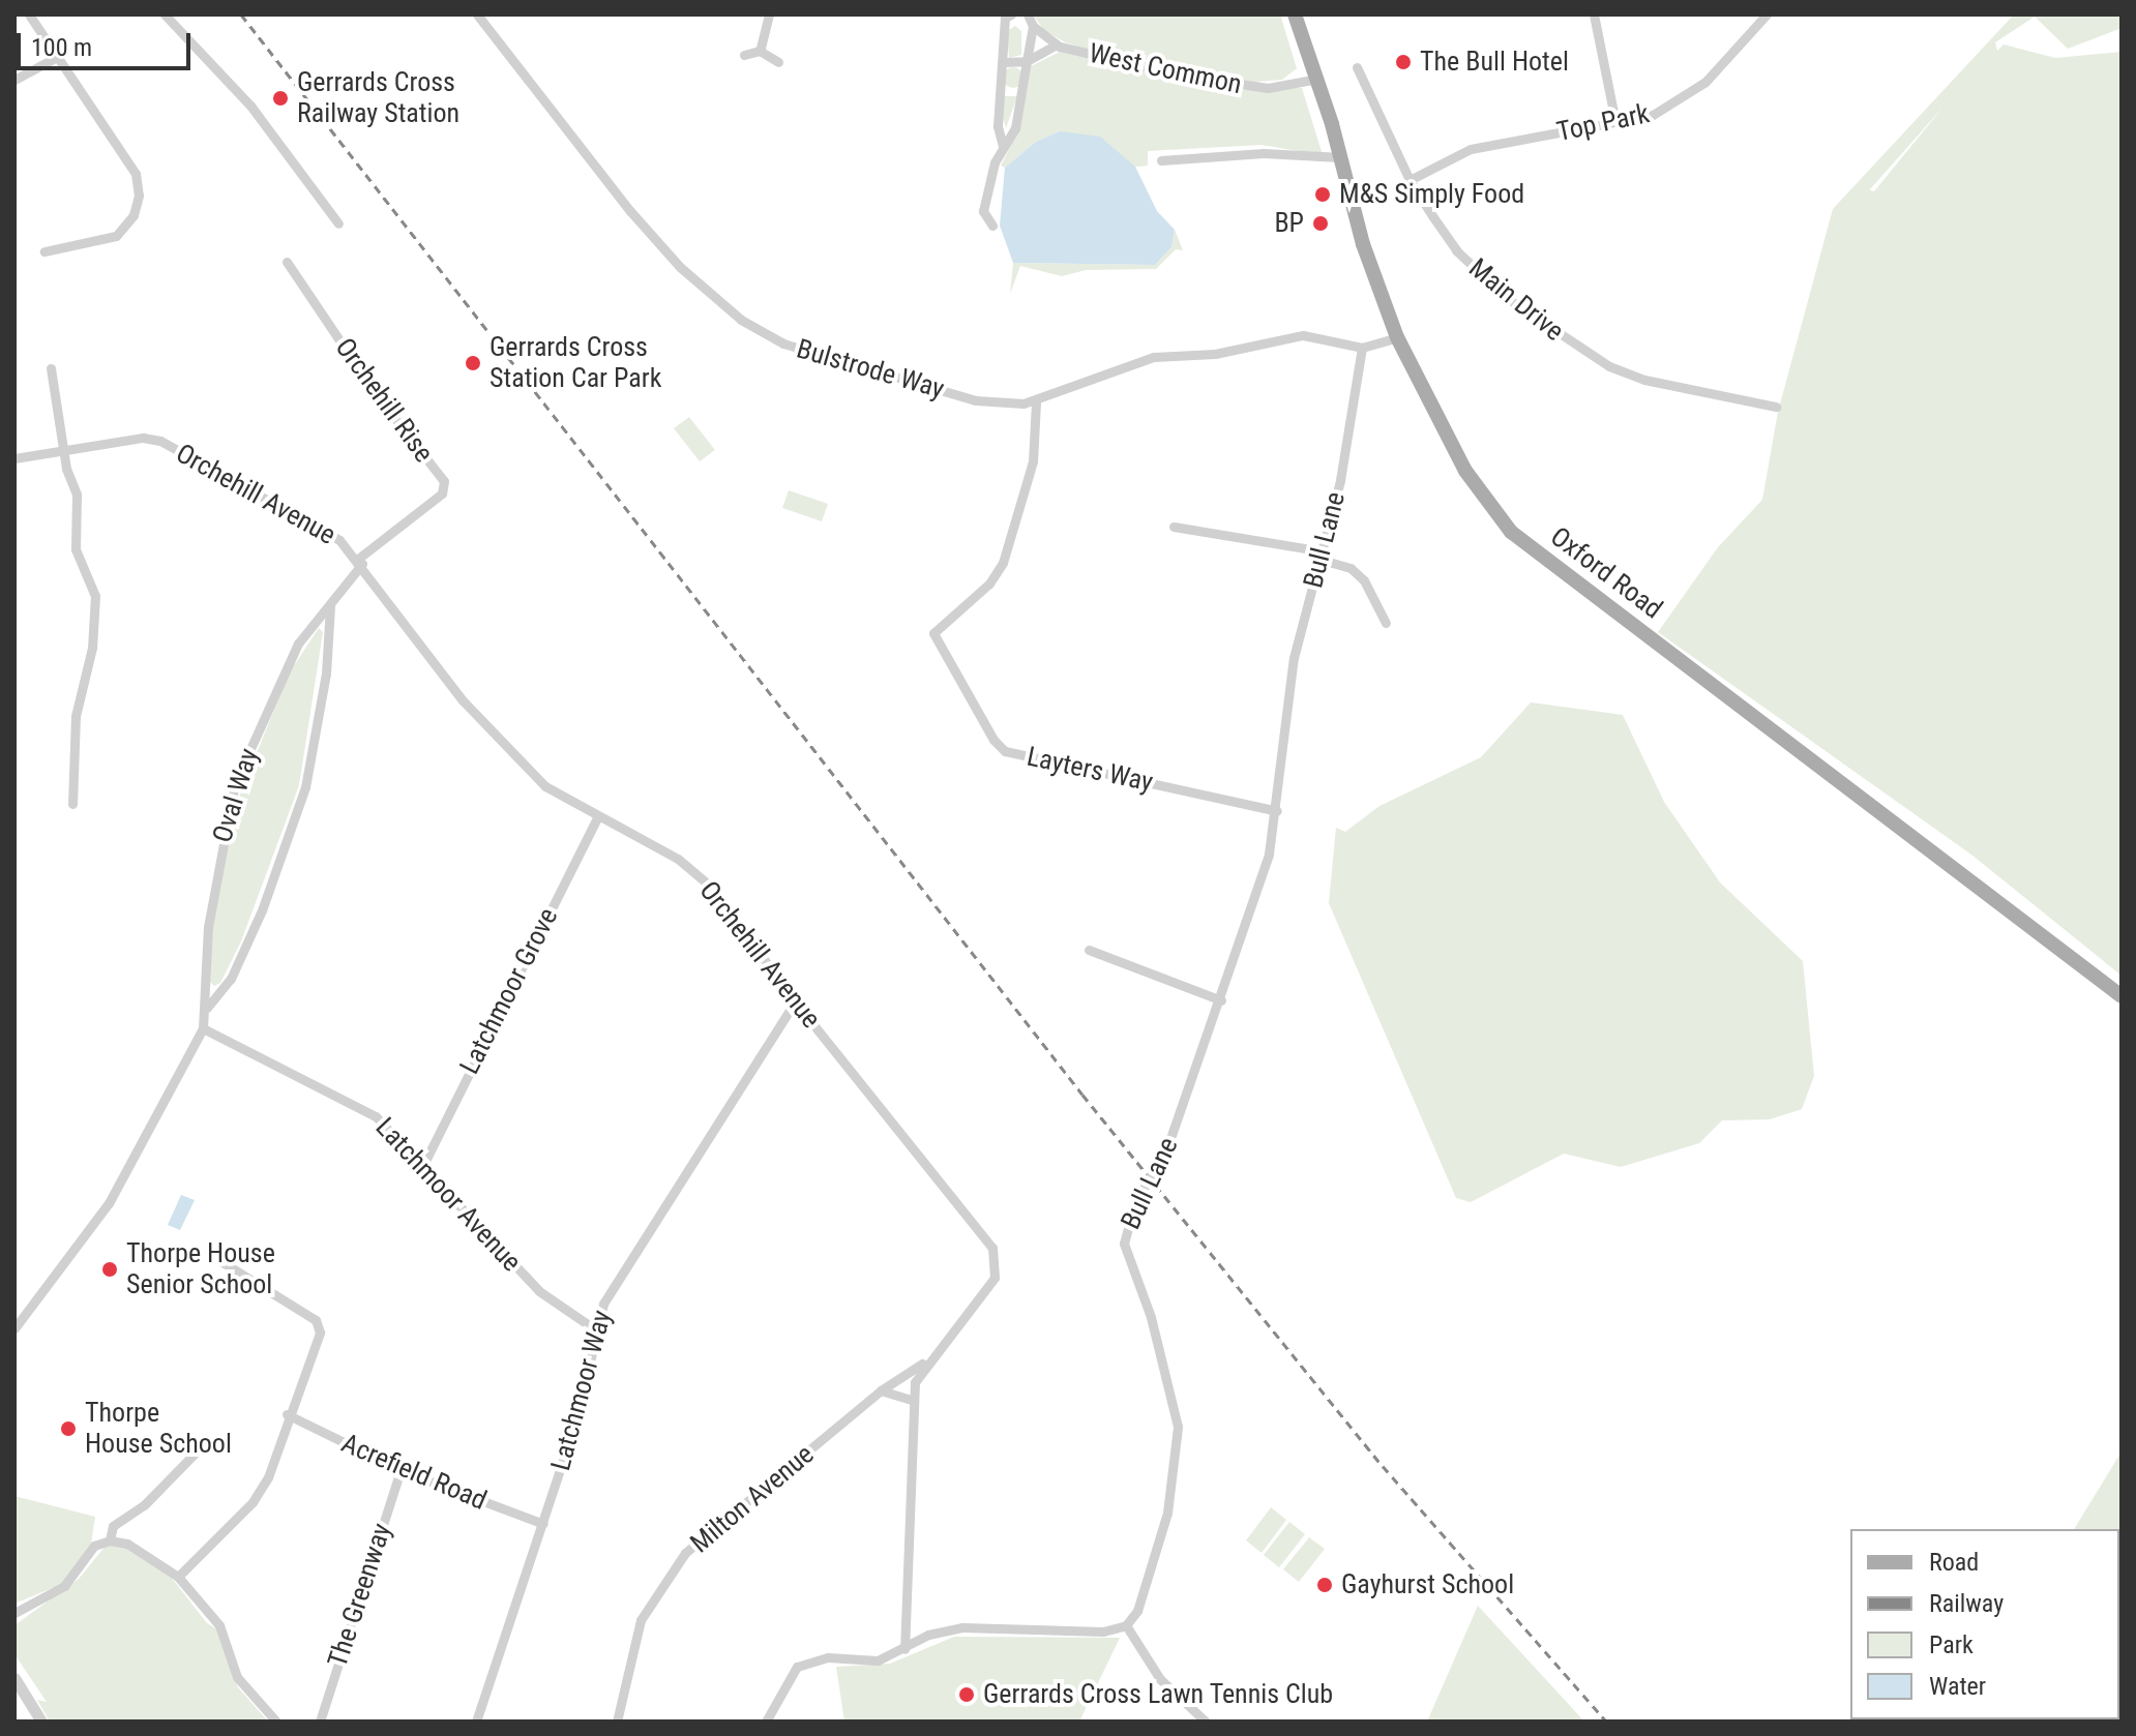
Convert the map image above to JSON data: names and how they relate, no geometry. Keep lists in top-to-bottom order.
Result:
{
  "streets": {
    "main road": ["Oxford Road"],
    "street": [
      "West Common",
      "Top Park",
      "Main Drive",
      "Bulstrode Way",
      "Orchehill Rise",
      "Orchehill Avenue",
      "Bull Lane",
      "Layters Way",
      "Oval Way",
      "Latchmoor Grove",
      "Latchmoor Avenue",
      "Latchmoor Way",
      "Acrefield Road",
      "Milton Avenue",
      "The Greenway"
    ]
  },
  "crossings": [
    ["West Common", "Oxford Road"],
    ["Top Park", "Main Drive"],
    ["Bulstrode Way", "Bull Lane"],
    ["Bulstrode Way", "Oxford Road"],
    ["Bulstrode Way", "Layters Way"],
    ["Orchehill Rise", "Orchehill Avenue"],
    ["Orchehill Rise", "Oval Way"],
    ["Orchehill Avenue", "Oval Way"],
    ["Orchehill Avenue", "Latchmoor Grove"],
    ["Orchehill Avenue", "Latchmoor Way"],
    ["Orchehill Avenue", "Milton Avenue"],
    ["Bull Lane", "Layters Way"],
    ["Oval Way", "Latchmoor Avenue"],
    ["Latchmoor Grove", "Latchmoor Avenue"],
    ["Latchmoor Avenue", "Latchmoor Way"],
    ["Latchmoor Way", "Acrefield Road"],
    ["Acrefield Road", "The Greenway"]
  ],
  "places": [
    "The Bull Hotel",
    "Gerrards Cross Railway Station",
    "M&S Simply Food",
    "BP",
    "Gerrards Cross Station Car Park",
    "Thorpe House Senior School",
    "Thorpe House School",
    "Gayhurst School",
    "Gerrards Cross Lawn Tennis Club"
  ],
  "legend": [
    "Road",
    "Railway",
    "Park",
    "Water"
  ],
  "scale_bar": "100 m"
}
